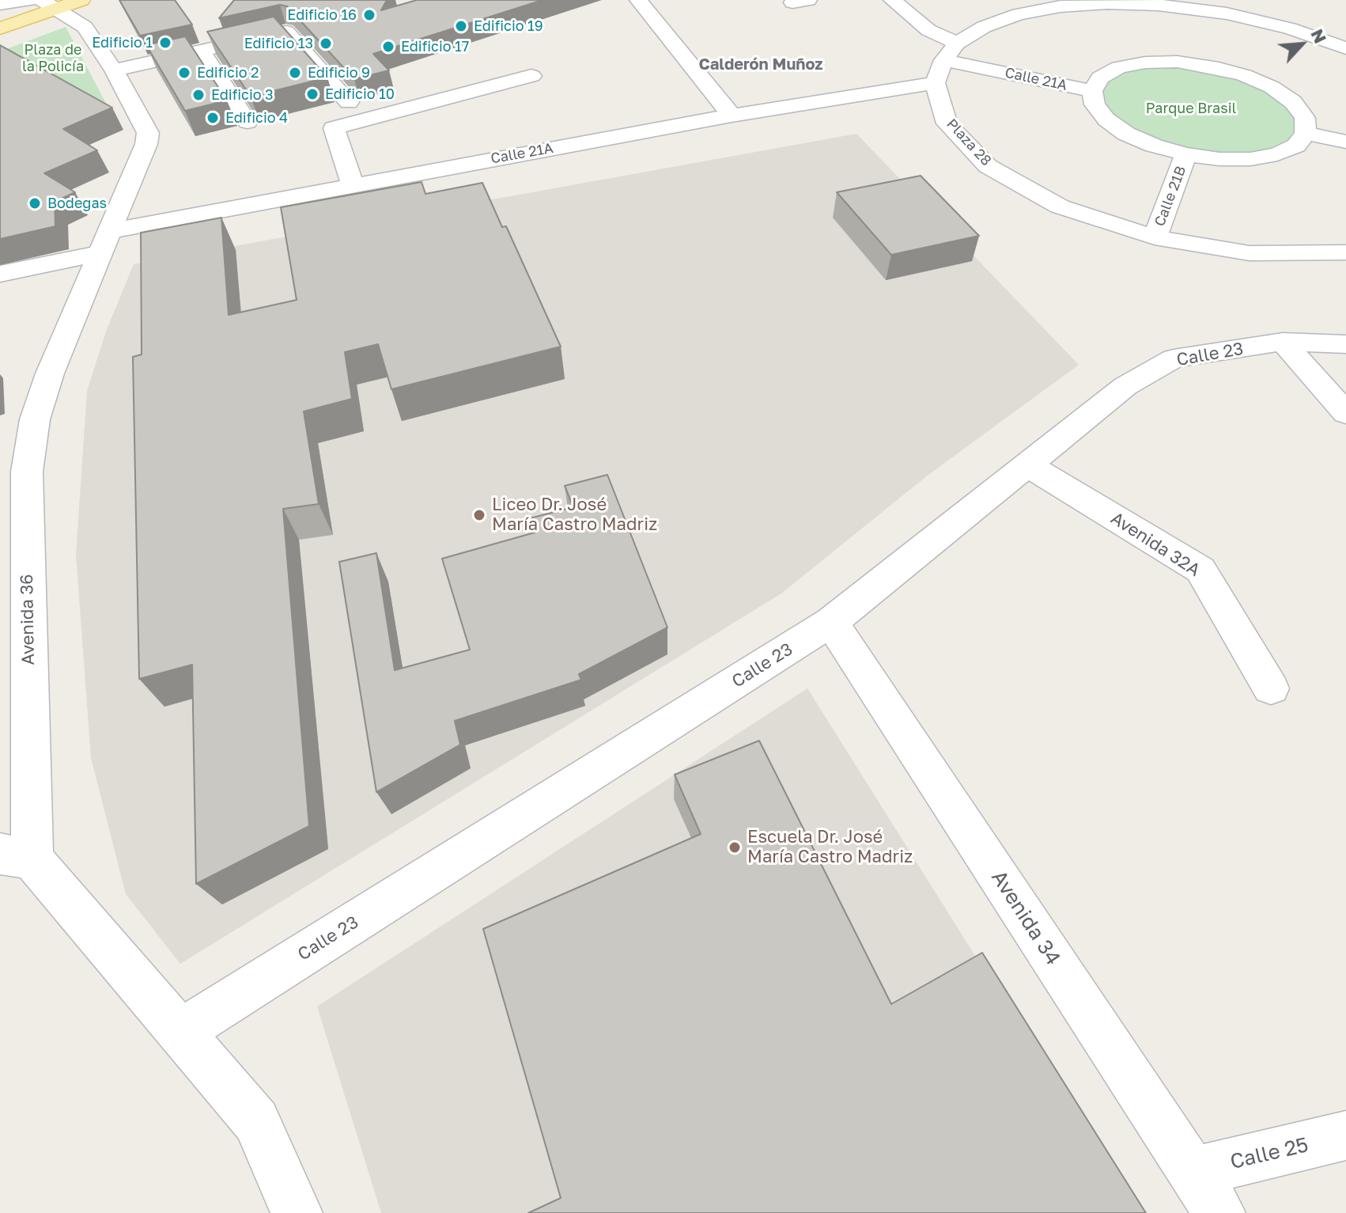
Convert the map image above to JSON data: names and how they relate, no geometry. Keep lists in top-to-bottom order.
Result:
{
  "streets": {
    "street": [
      "Calle 21A",
      "Plaza 28",
      "Calle 21B",
      "Calle 23",
      "Avenida 32A",
      "Avenida 36",
      "Avenida 34",
      "Calle 25"
    ]
  },
  "crossings": [
    ["Calle 21A", "Plaza 28"],
    ["Calle 21A", "Avenida 36"],
    ["Plaza 28", "Calle 21B"],
    ["Calle 23", "Avenida 32A"],
    ["Calle 23", "Avenida 36"],
    ["Calle 23", "Avenida 34"],
    ["Avenida 34", "Calle 25"]
  ],
  "districts": ["Calderón Muñoz"],
  "parks": ["Plaza de la Policía", "Parque Brasil"],
  "places": [
    "Edificio 16",
    "Edificio 19",
    "Edificio 1",
    "Edificio 13",
    "Edificio 17",
    "Edificio 2",
    "Edificio 9",
    "Edificio 10",
    "Edificio 3",
    "Edificio 4",
    "Bodegas",
    "Liceo Dr. José María Castro Madriz",
    "Escuela Dr. José María Castro Madriz"
  ],
  "north": "top right"
}
